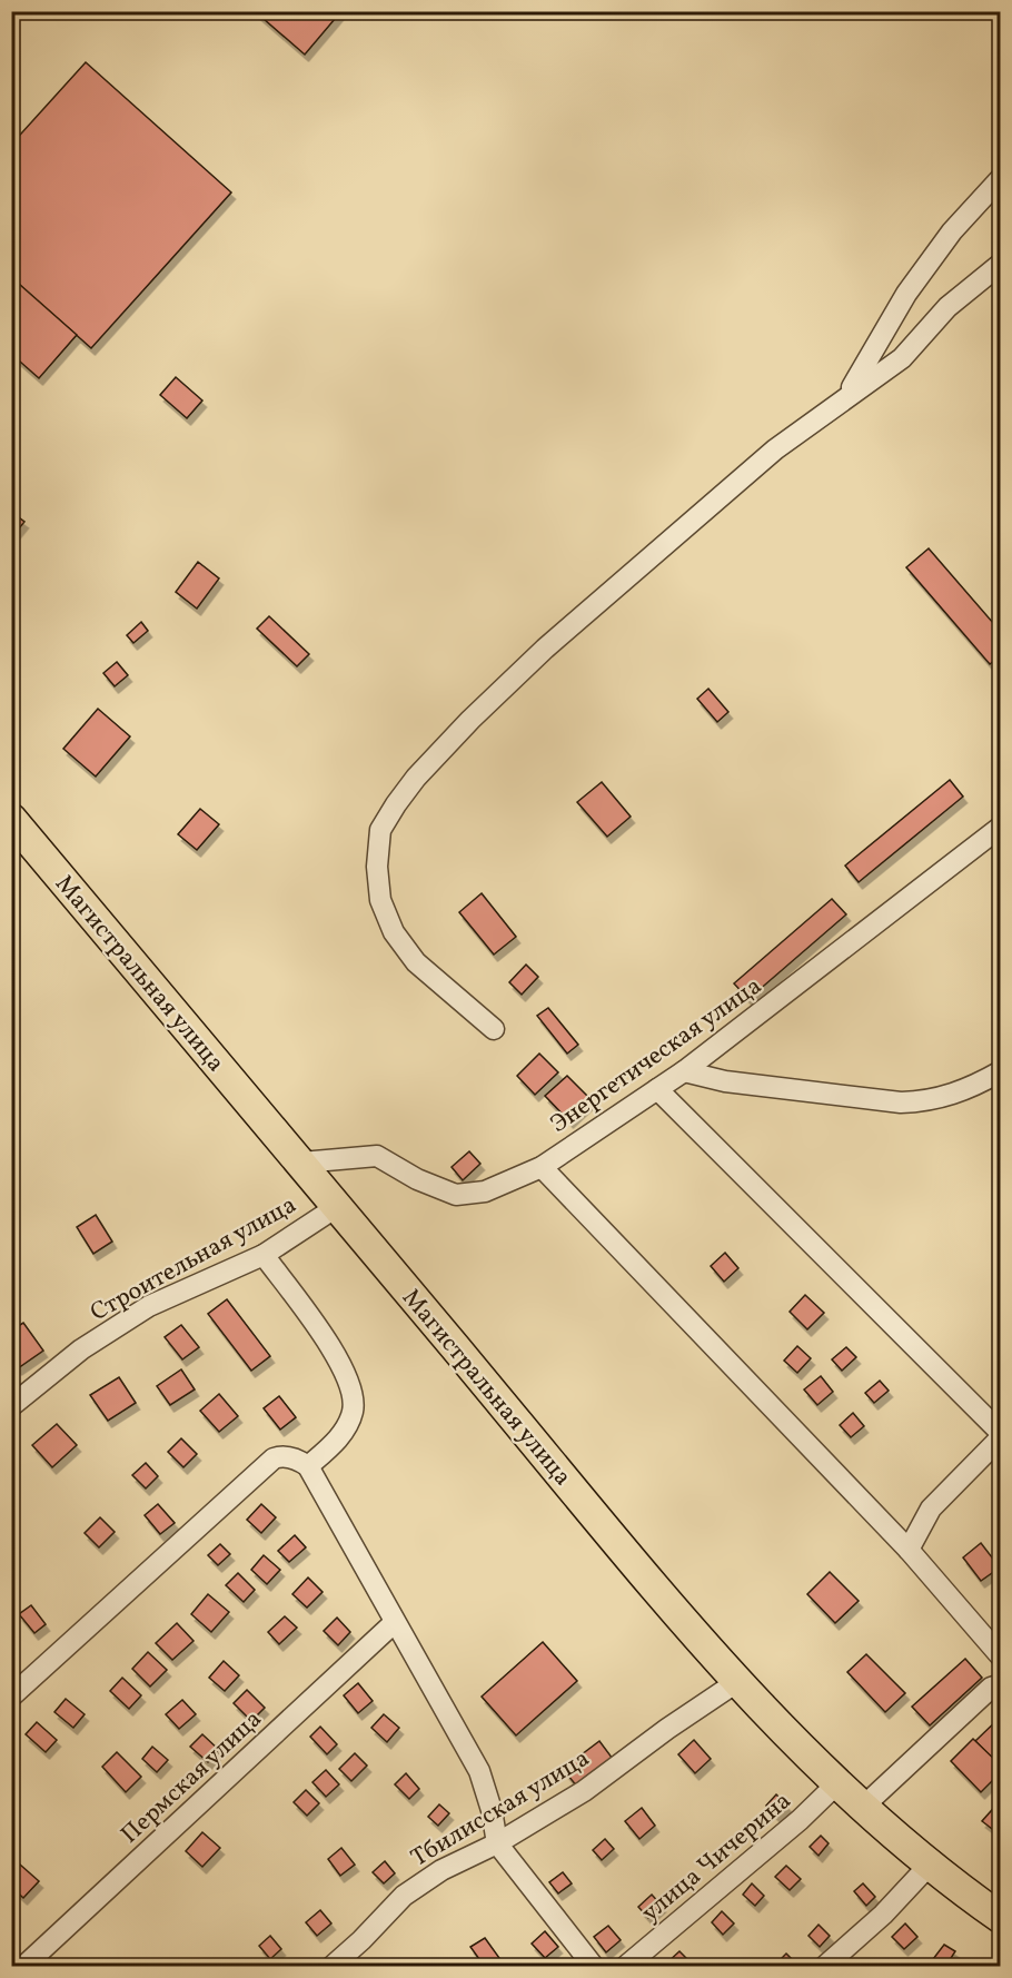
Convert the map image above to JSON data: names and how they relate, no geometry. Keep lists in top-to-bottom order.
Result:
{
  "streets": {
    "highway": ["Магистральная улица"],
    "street": [
      "Энергетическая улица",
      "Строительная улица",
      "Пермская улица",
      "Тбилисская улица",
      "улица Чичерина"
    ]
  },
  "crossings": [
    ["Магистральная улица", "Энергетическая улица"],
    ["Магистральная улица", "Строительная улица"],
    ["Магистральная улица", "Тбилисская улица"],
    ["Магистральная улица", "улица Чичерина"]
  ]
}
